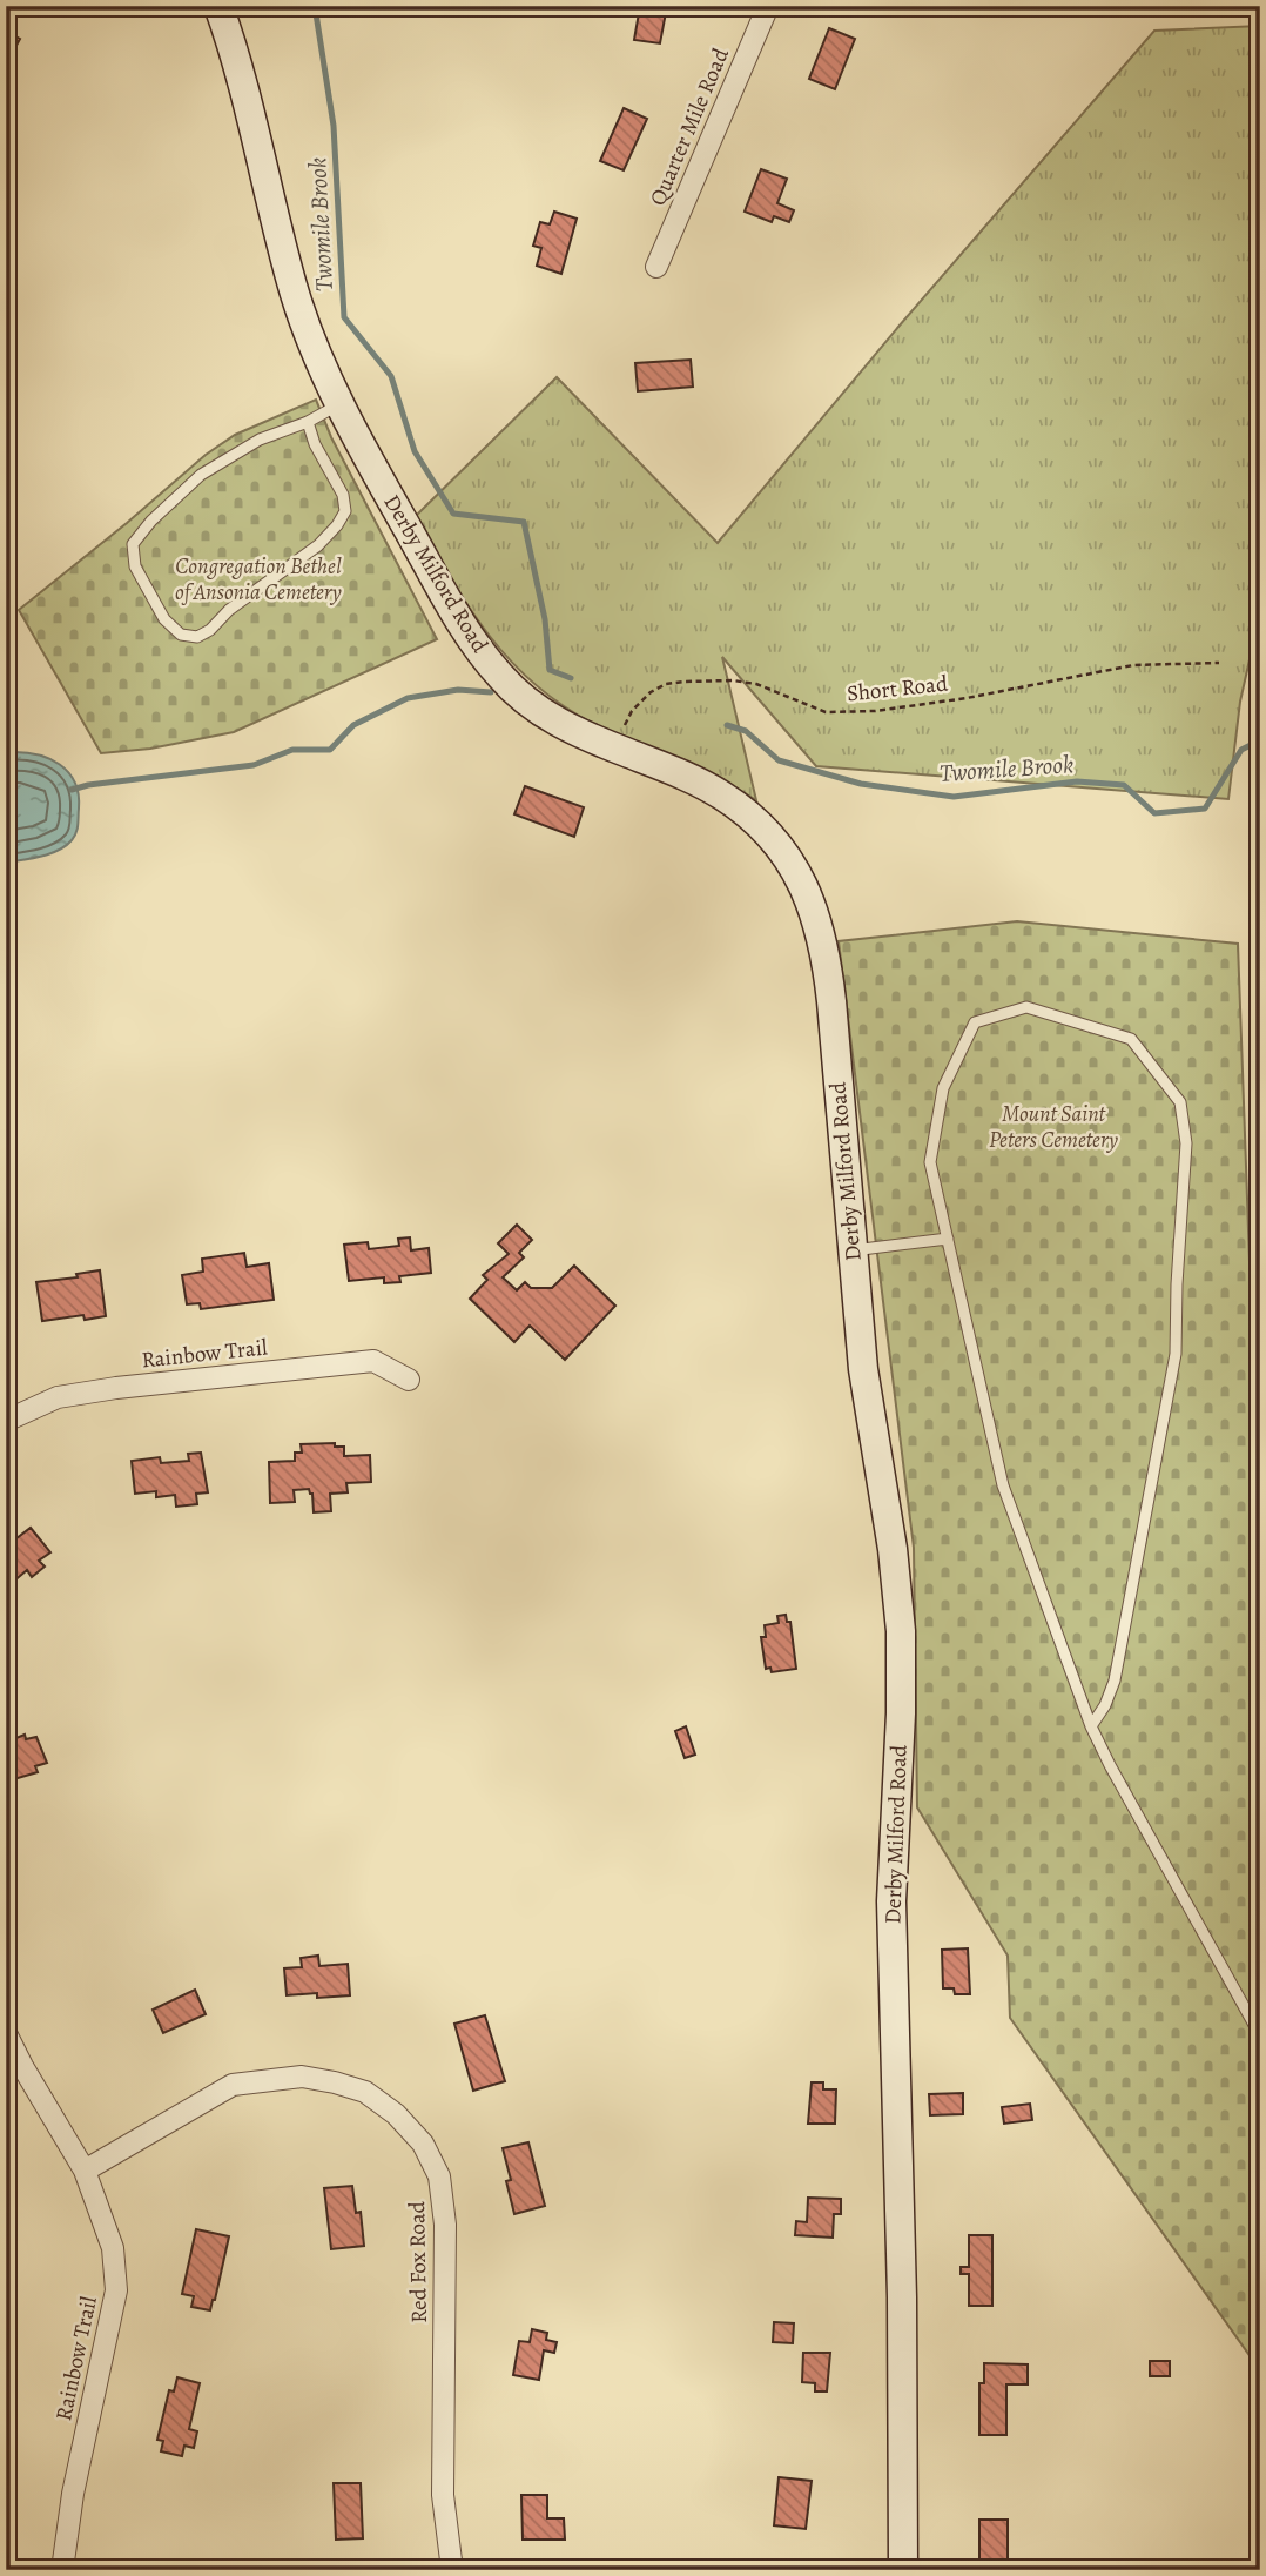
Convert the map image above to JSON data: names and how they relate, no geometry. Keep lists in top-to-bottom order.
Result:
{
  "streets": {
    "main road": ["Derby Milford Road"],
    "street": ["Quarter Mile Road", "Rainbow Trail", "Red Fox Road"],
    "path": ["Short Road"]
  },
  "crossings": [
    ["Derby Milford Road", "Short Road"],
    ["Rainbow Trail", "Red Fox Road"]
  ],
  "water": ["Twomile Brook"],
  "parks": ["Congregation Bethel of Ansonia Cemetery", "Mount Saint Peters Cemetery"]
}
